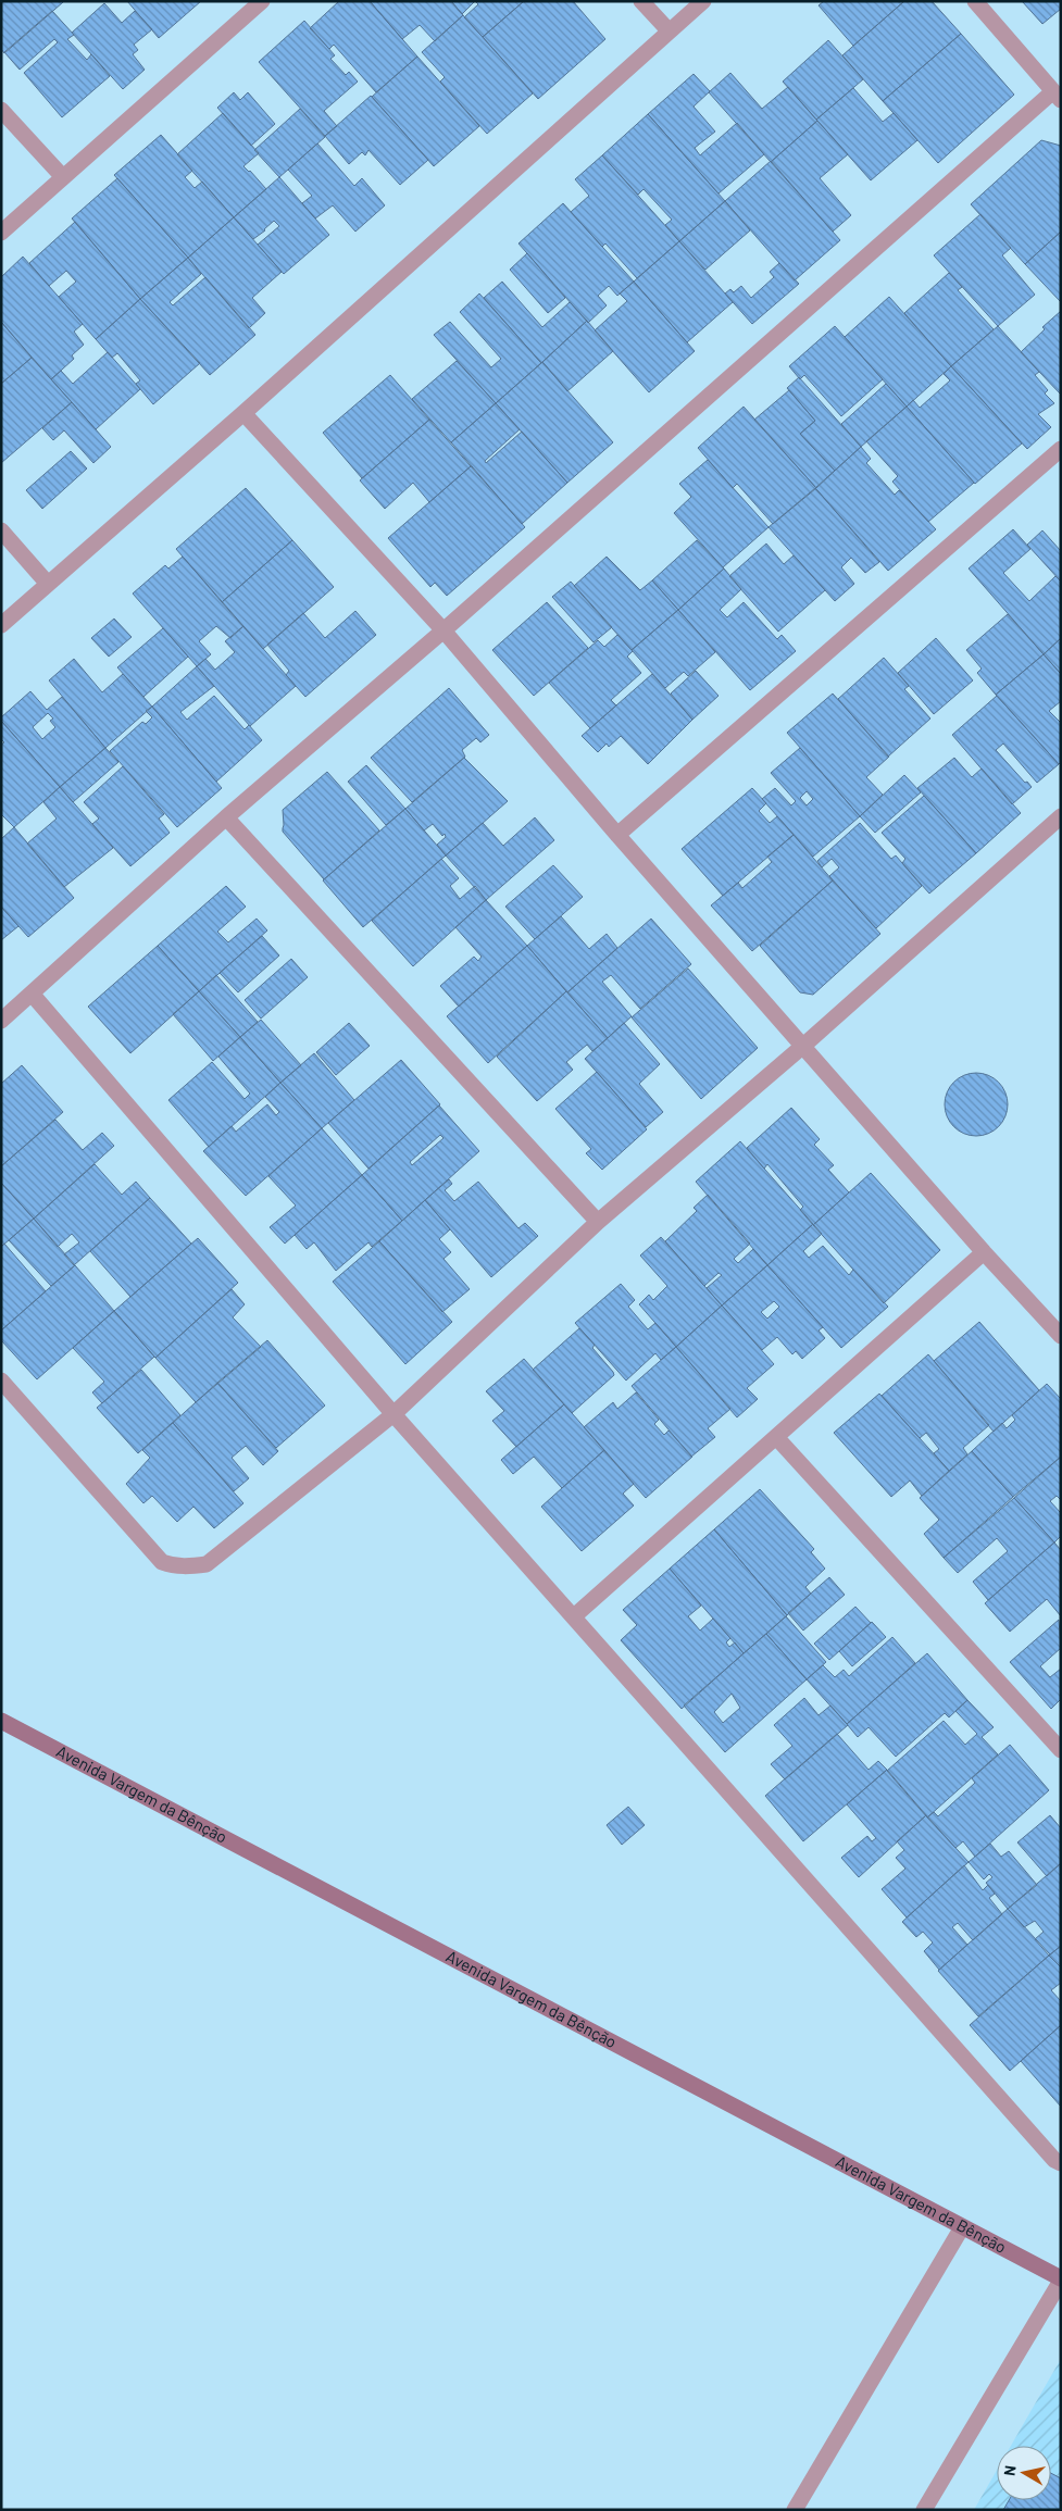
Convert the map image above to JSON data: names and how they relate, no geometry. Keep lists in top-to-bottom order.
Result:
{
  "streets": {
    "street": ["Avenida Vargem da Bênção"]
  },
  "north": "left"
}
